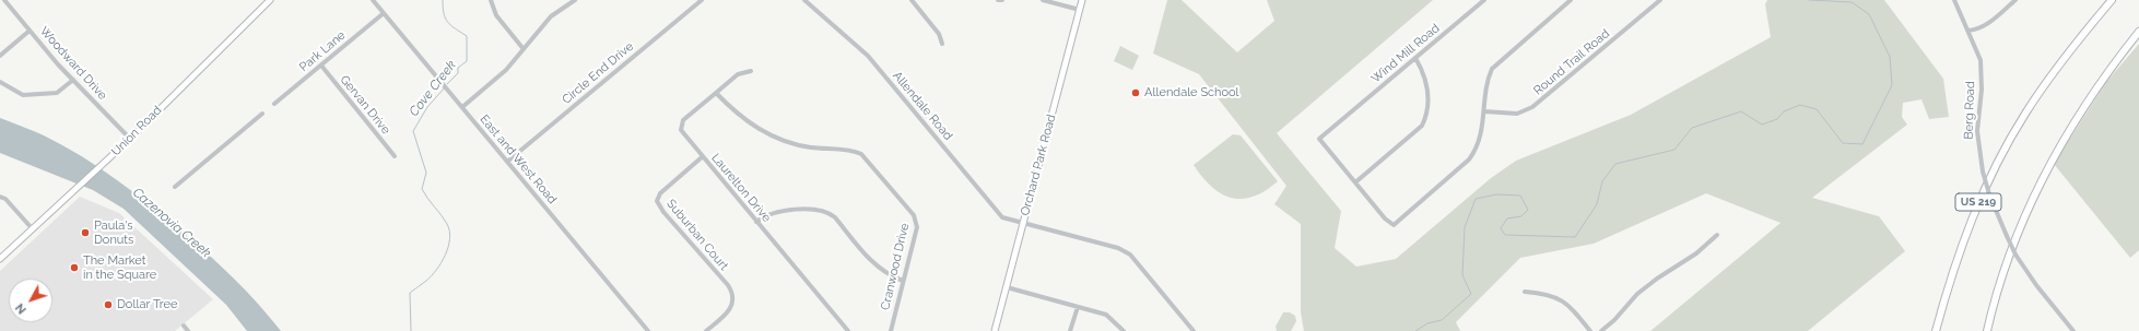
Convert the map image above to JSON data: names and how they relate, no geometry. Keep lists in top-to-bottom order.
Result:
{
  "streets": {
    "highway": ["US 219"],
    "main road": ["Union Road", "Orchard Park Road"],
    "street": [
      "Park Lane",
      "Wind Mill Road",
      "Round Trail Road",
      "Woodward Drive",
      "Circle End Drive",
      "Gervan Drive",
      "Allendale Road",
      "Berg Road",
      "East and West Road",
      "Laurelton Drive",
      "Suburban Court",
      "Cranwood Drive"
    ]
  },
  "crossings": [
    ["Park Lane", "Gervan Drive"],
    ["Park Lane", "East and West Road"],
    ["Woodward Drive", "Union Road"],
    ["Circle End Drive", "East and West Road"],
    ["Allendale Road", "Orchard Park Road"],
    ["Laurelton Drive", "Suburban Court"],
    ["Laurelton Drive", "Cranwood Drive"]
  ],
  "water": ["Cove Creek", "Cazenovia Creek"],
  "places": [
    "Allendale School",
    "Paula's Donuts",
    "The Market in the Square",
    "Dollar Tree"
  ],
  "north": "bottom left"
}
